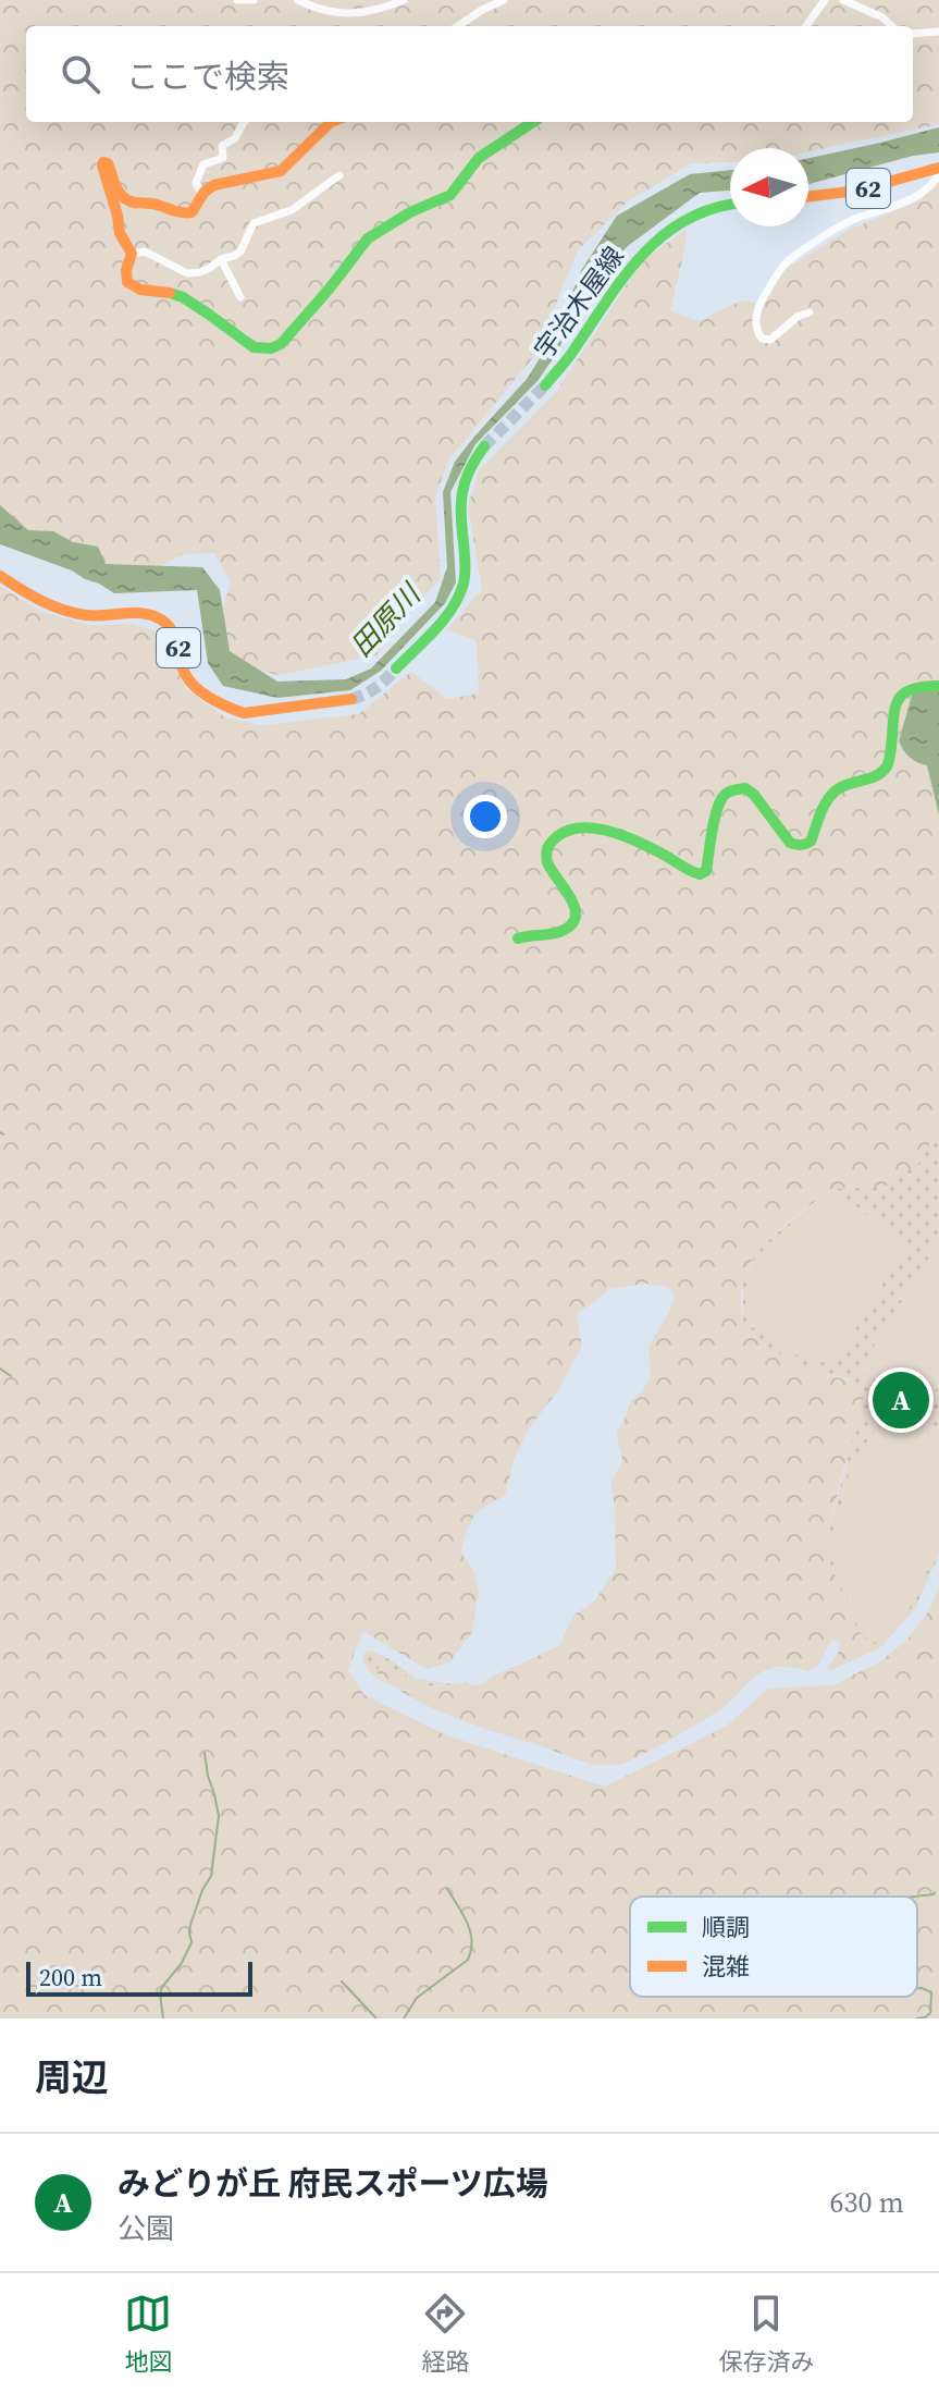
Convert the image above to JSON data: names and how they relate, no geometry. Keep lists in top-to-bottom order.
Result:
{
  "streets": {
    "street": ["62", "宇治木屋線"]
  },
  "water": ["田原川"],
  "legend": ["順調", "混雑"],
  "scale_bar": "200 m",
  "north": "left",
  "page": {
    "search": "ここで検索",
    "pins": "A",
    "scale": "200 m",
    "heading": "周辺",
    "list": [
      {
        "mark": "A",
        "name": "みどりが丘 府民スポーツ広場",
        "note": "公園",
        "value": "630 m"
      }
    ],
    "nav": ["地図", "経路", "保存済み"]
  }
}
